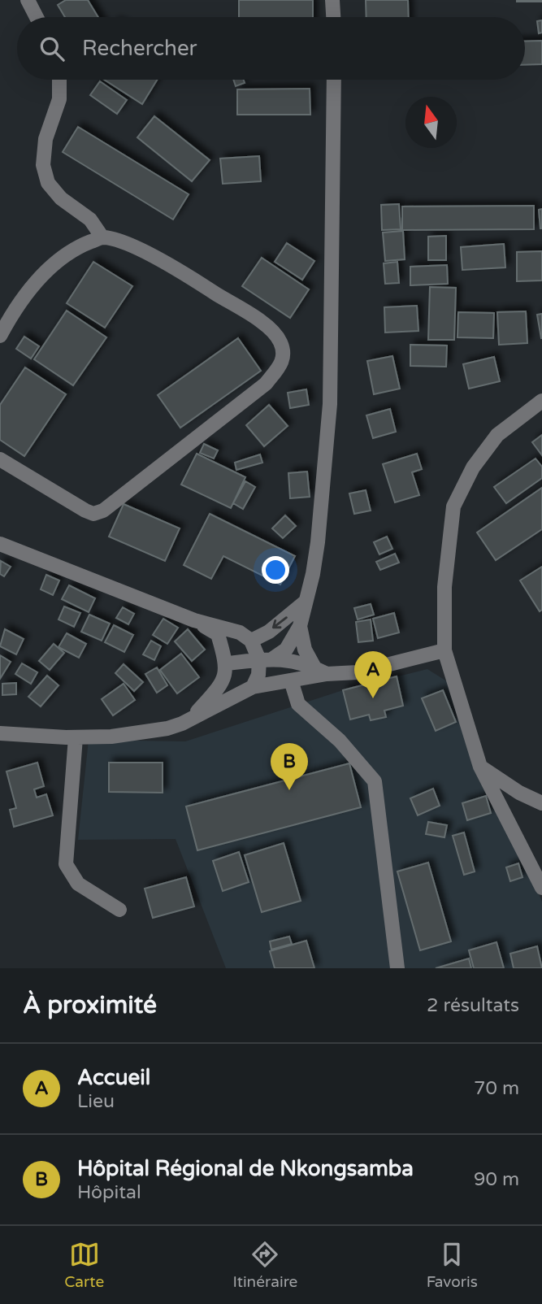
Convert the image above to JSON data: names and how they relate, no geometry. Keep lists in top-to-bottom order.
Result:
{
  "north": "top",
  "page": {
    "search": "Rechercher",
    "pins": ["A", "B"],
    "heading": ["À proximité", "2 résultats"],
    "list": [
      {
        "mark": "A",
        "name": "Accueil",
        "note": "Lieu",
        "value": "70 m"
      },
      {
        "mark": "B",
        "name": "Hôpital Régional de Nkongsamba",
        "note": "Hôpital",
        "value": "90 m"
      }
    ],
    "nav": ["Carte", "Itinéraire", "Favoris"]
  }
}
